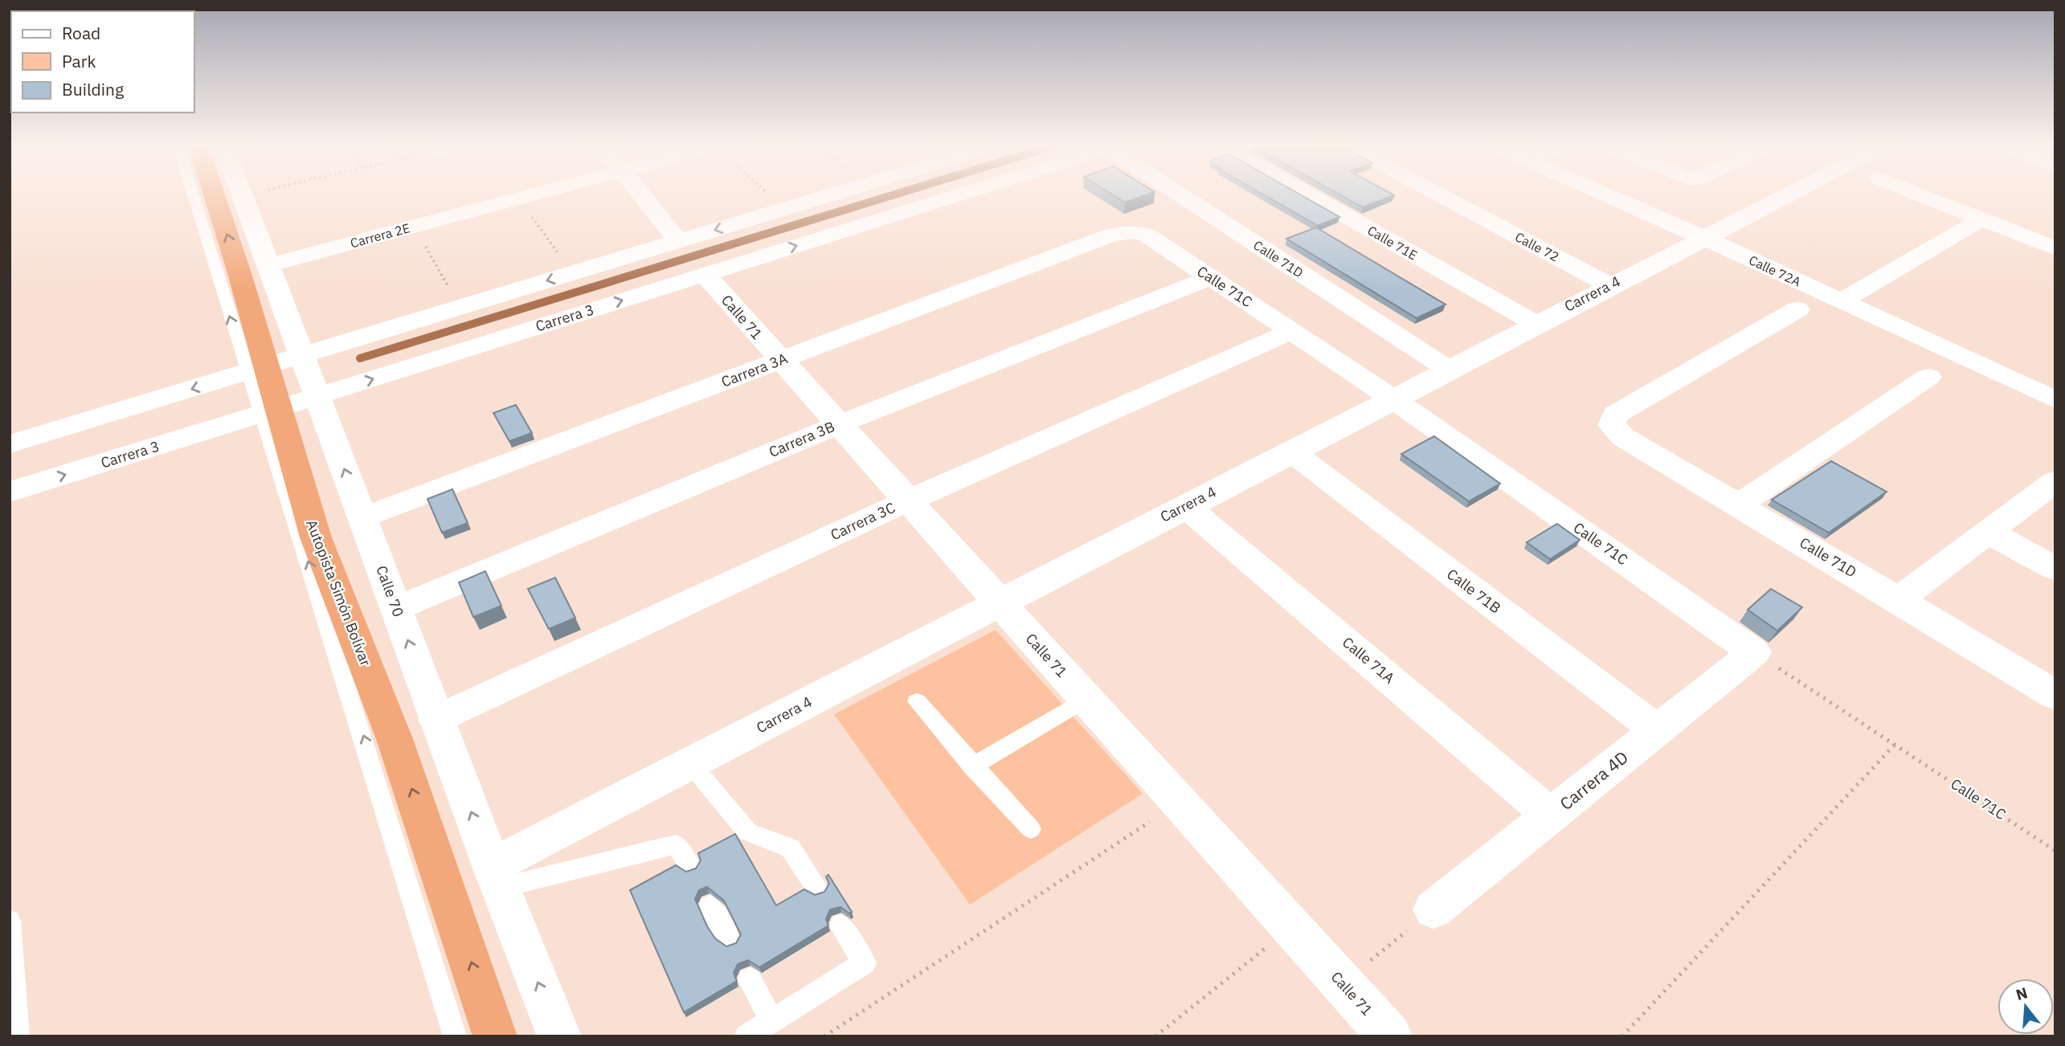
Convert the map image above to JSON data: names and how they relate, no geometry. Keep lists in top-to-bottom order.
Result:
{
  "streets": {
    "highway": ["Autopista Simón Bolívar"],
    "street": [
      "Carrera 2E",
      "Calle 71E",
      "Calle 72",
      "Calle 71D",
      "Calle 72A",
      "Calle 71C",
      "Carrera 4",
      "Calle 71",
      "Carrera 3",
      "Carrera 3A",
      "Carrera 3B",
      "Carrera 3C",
      "Calle 70",
      "Calle 71B",
      "Calle 71A",
      "Carrera 4D"
    ]
  },
  "crossings": [
    ["Carrera 2E", "Calle 70"],
    ["Calle 71E", "Carrera 4"],
    ["Calle 72", "Carrera 4"],
    ["Calle 71D", "Carrera 4"],
    ["Calle 72A", "Carrera 4"],
    ["Calle 71C", "Carrera 4"],
    ["Calle 71C", "Carrera 3A"],
    ["Calle 71C", "Carrera 3B"],
    ["Calle 71C", "Carrera 3C"],
    ["Calle 71C", "Carrera 4D"],
    ["Carrera 4", "Calle 71"],
    ["Carrera 4", "Calle 70"],
    ["Carrera 4", "Calle 71B"],
    ["Carrera 4", "Calle 71A"],
    ["Calle 71", "Carrera 3"],
    ["Calle 71", "Carrera 3A"],
    ["Calle 71", "Carrera 3B"],
    ["Calle 71", "Carrera 3C"],
    ["Carrera 3", "Calle 70"],
    ["Carrera 3", "Autopista Simón Bolívar"],
    ["Carrera 3A", "Calle 70"],
    ["Carrera 3B", "Calle 70"],
    ["Carrera 3C", "Calle 70"],
    ["Calle 71B", "Carrera 4D"],
    ["Calle 71A", "Carrera 4D"]
  ],
  "one_way": ["Calle 70", "Autopista Simón Bolívar"],
  "legend": ["Road", "Park", "Building"],
  "north": "top"
}
